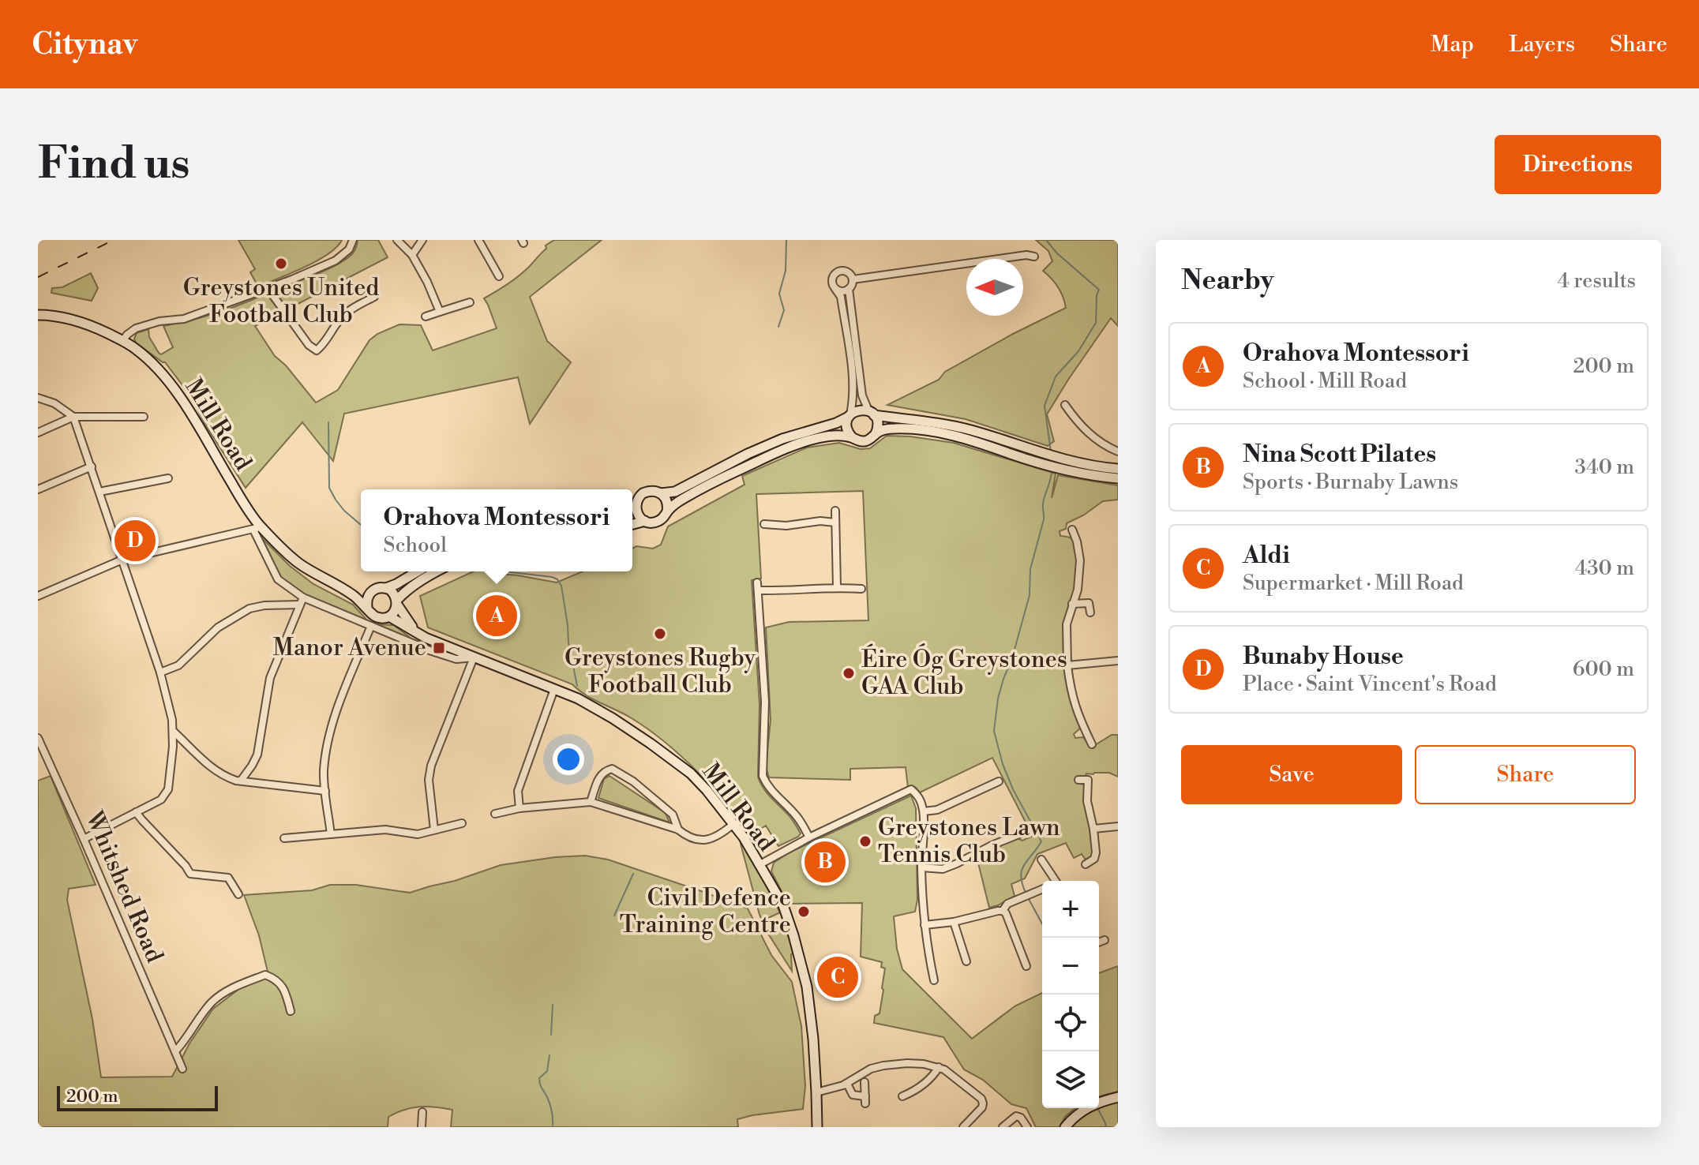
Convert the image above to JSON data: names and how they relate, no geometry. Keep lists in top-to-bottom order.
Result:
{
  "streets": {
    "main road": ["Mill Road"],
    "street": ["Whitshed Road"]
  },
  "places": {
    "other": [
      "Greystones United Football Club",
      "Greystones Rugby Football Club",
      "Éire Óg Greystones GAA Club",
      "Greystones Lawn Tennis Club",
      "Civil Defence Training Centre"
    ],
    "transit": ["Manor Avenue"]
  },
  "scale_bar": "200 m",
  "north": "left",
  "page": {
    "header": "Citynav",
    "nav": ["Map", "Layers", "Share"],
    "buttons": [
      "Directions",
      ["Save", "Share"]
    ],
    "title": "Find us",
    "heading": ["Nearby", "4 results"],
    "list": [
      {
        "mark": "A",
        "name": "Orahova Montessori",
        "note": "School · Mill Road",
        "value": "200 m"
      },
      {
        "mark": "B",
        "name": "Nina Scott Pilates",
        "note": "Sports · Burnaby Lawns",
        "value": "340 m"
      },
      {
        "mark": "C",
        "name": "Aldi",
        "note": "Supermarket · Mill Road",
        "value": "430 m"
      },
      {
        "mark": "D",
        "name": "Bunaby House",
        "note": "Place · Saint Vincent's Road",
        "value": "600 m"
      }
    ],
    "popup": ["Orahova Montessori", "School"],
    "pins": [
      "D",
      "A",
      "B",
      "C"
    ],
    "map_buttons": ["+", "−"],
    "scale": "200 m"
  }
}
